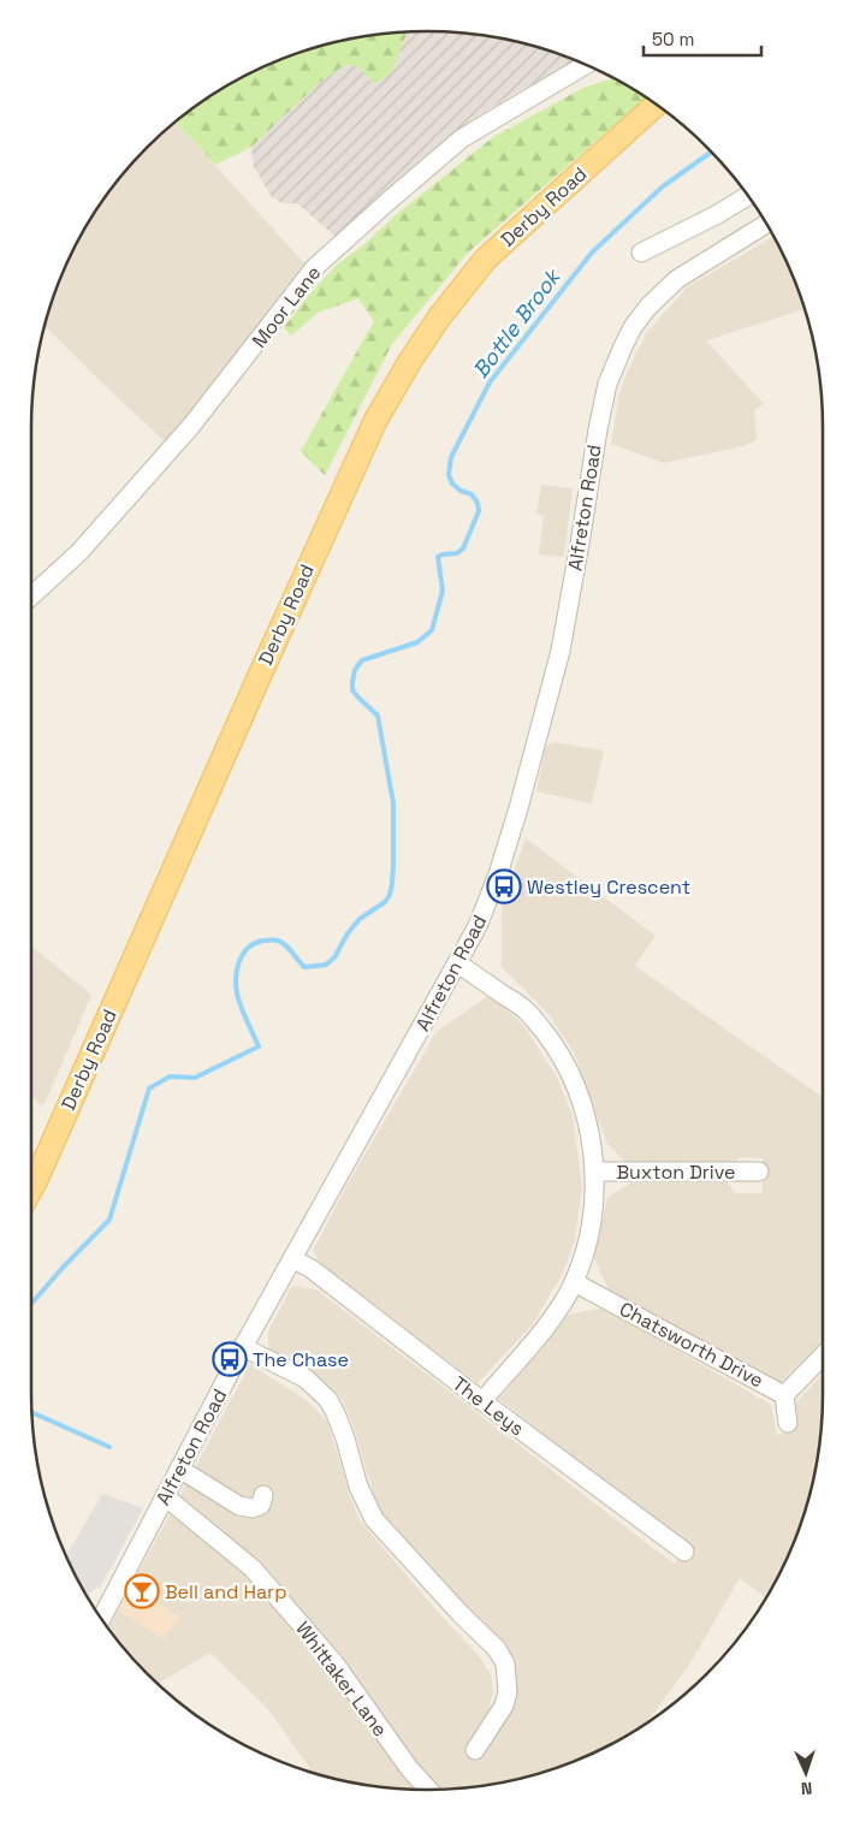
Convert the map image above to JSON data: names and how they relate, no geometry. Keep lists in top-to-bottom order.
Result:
{
  "streets": {
    "main road": ["Derby Road"],
    "street": [
      "Moor Lane",
      "Alfreton Road",
      "Buxton Drive",
      "Chatsworth Drive",
      "The Leys",
      "Whittaker Lane"
    ]
  },
  "crossings": [
    ["Alfreton Road", "The Leys"],
    ["Alfreton Road", "Whittaker Lane"]
  ],
  "water": ["Bottle Brook"],
  "places": {
    "bus stop": ["Westley Crescent", "The Chase"],
    "bar": ["Bell and Harp"]
  },
  "scale_bar": "50 m",
  "north": "bottom"
}
